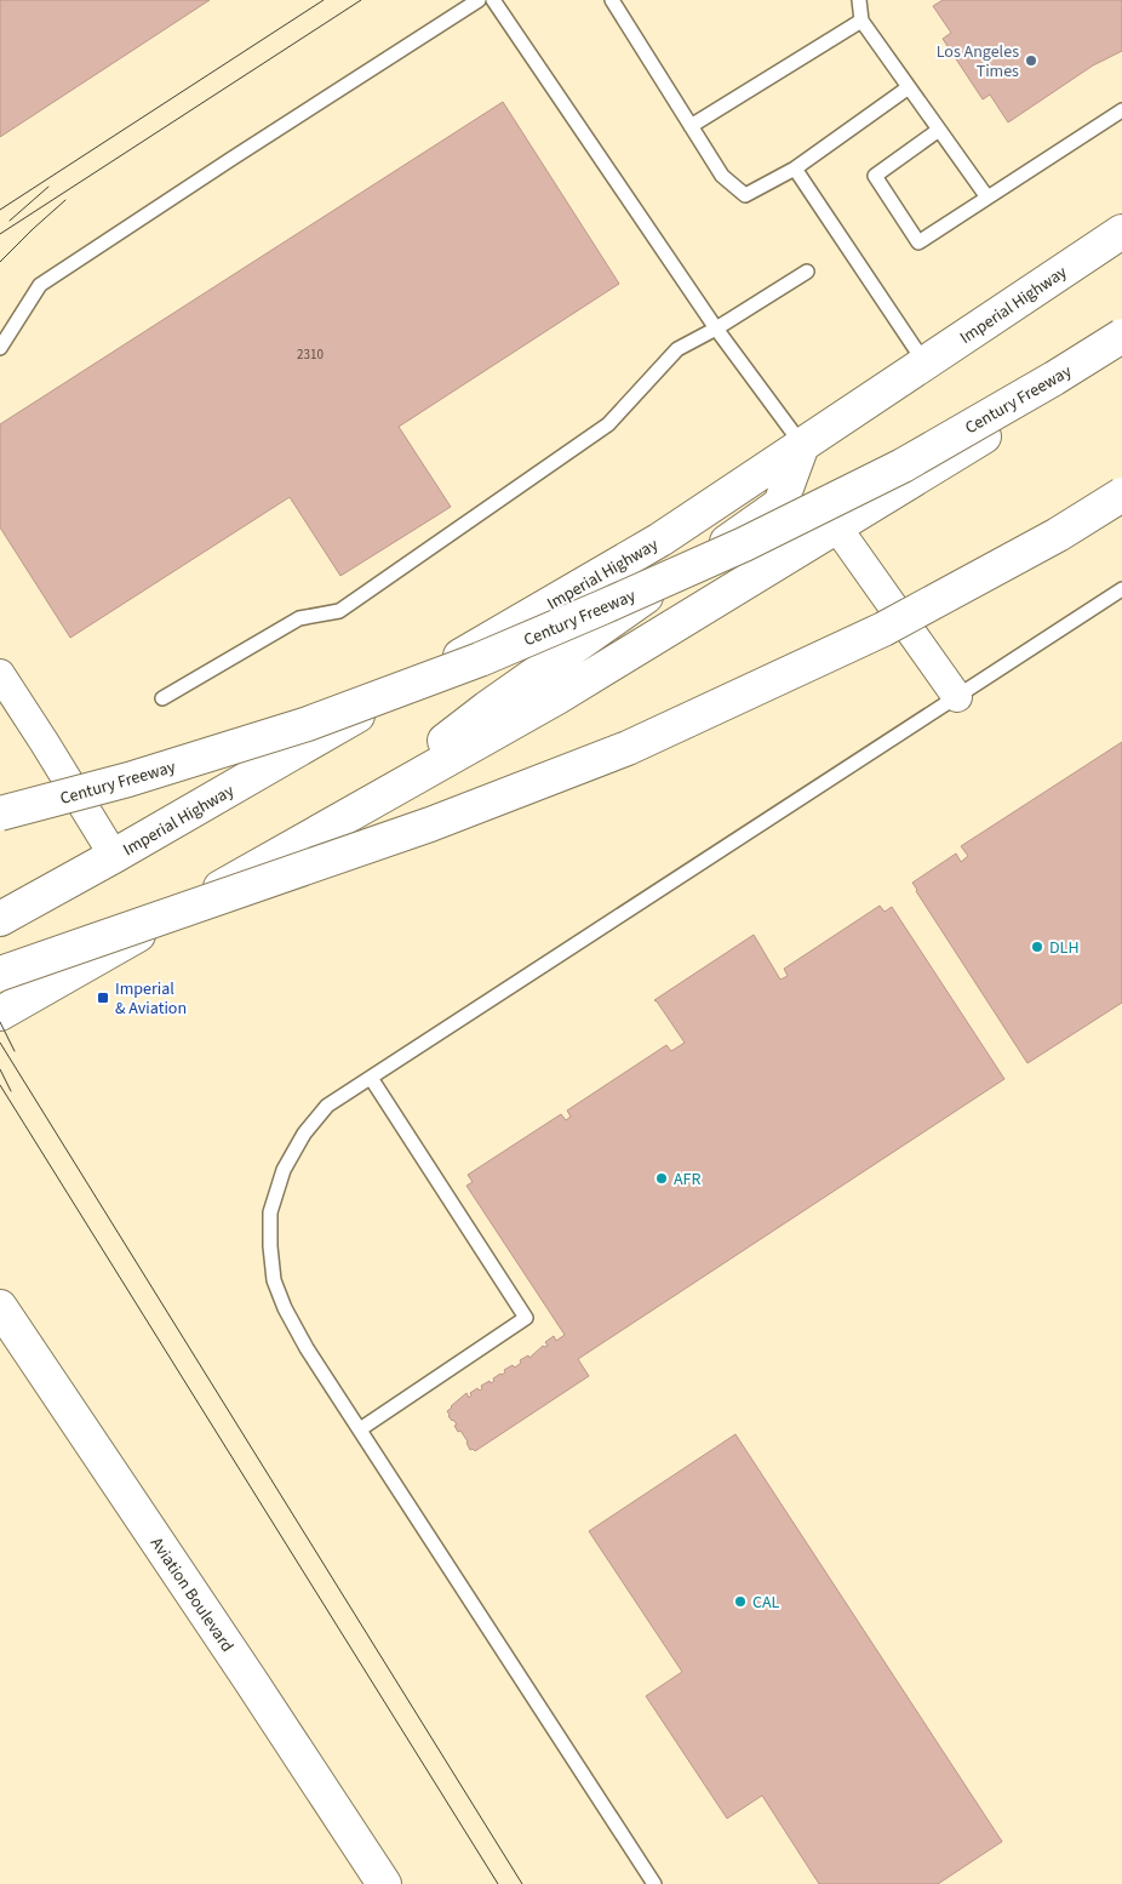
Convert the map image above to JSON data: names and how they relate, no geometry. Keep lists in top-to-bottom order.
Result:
{
  "streets": {
    "main road": ["Imperial Highway", "Century Freeway", "Aviation Boulevard"]
  },
  "places": {
    "other": [
      "Los Angeles Times",
      "DLH",
      "AFR",
      "CAL"
    ],
    "transit": ["Imperial & Aviation"]
  },
  "house_numbers": ["2310"]
}
